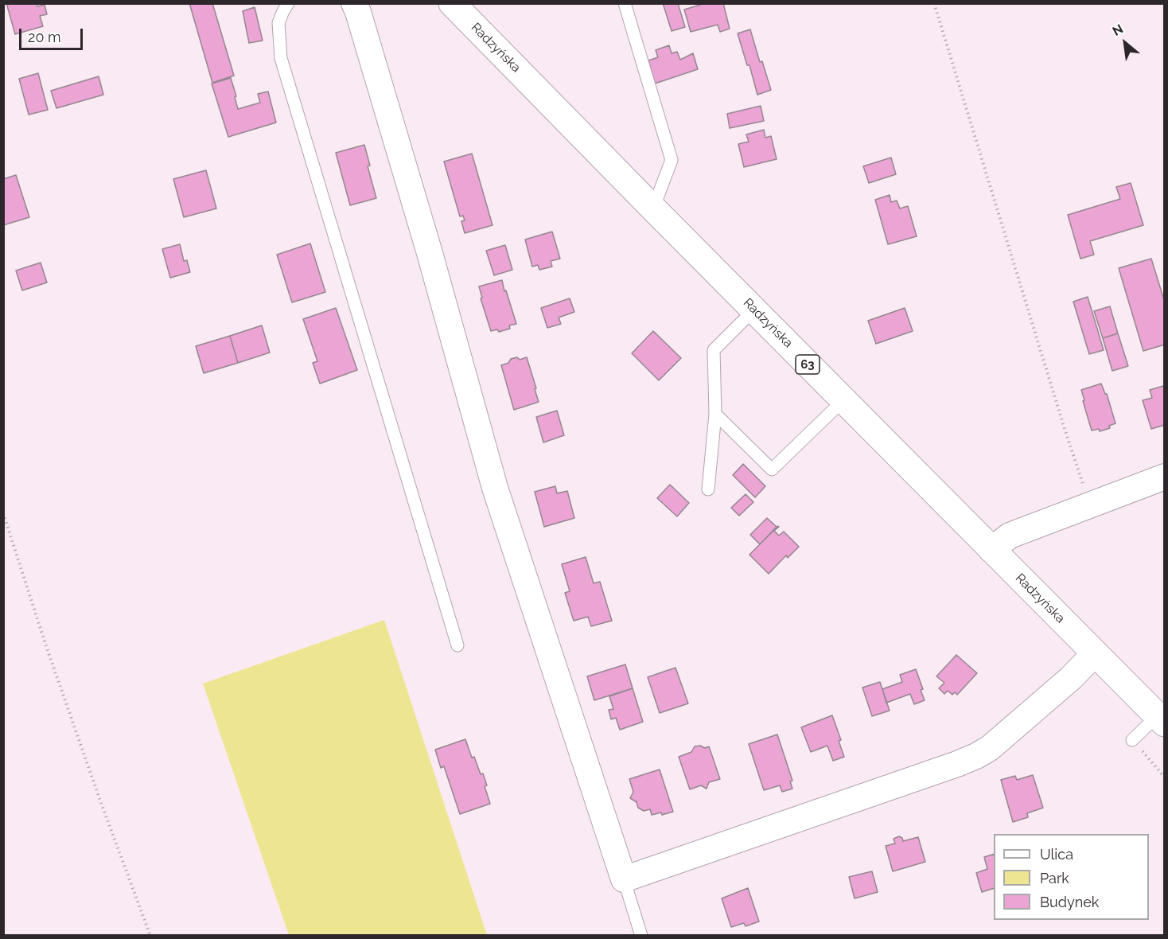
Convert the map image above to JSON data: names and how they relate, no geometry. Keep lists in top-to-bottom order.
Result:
{
  "streets": {
    "main road": ["Radzyńska", "63"]
  },
  "legend": ["Ulica", "Park", "Budynek"],
  "scale_bar": "20 m",
  "north": "top left"
}
